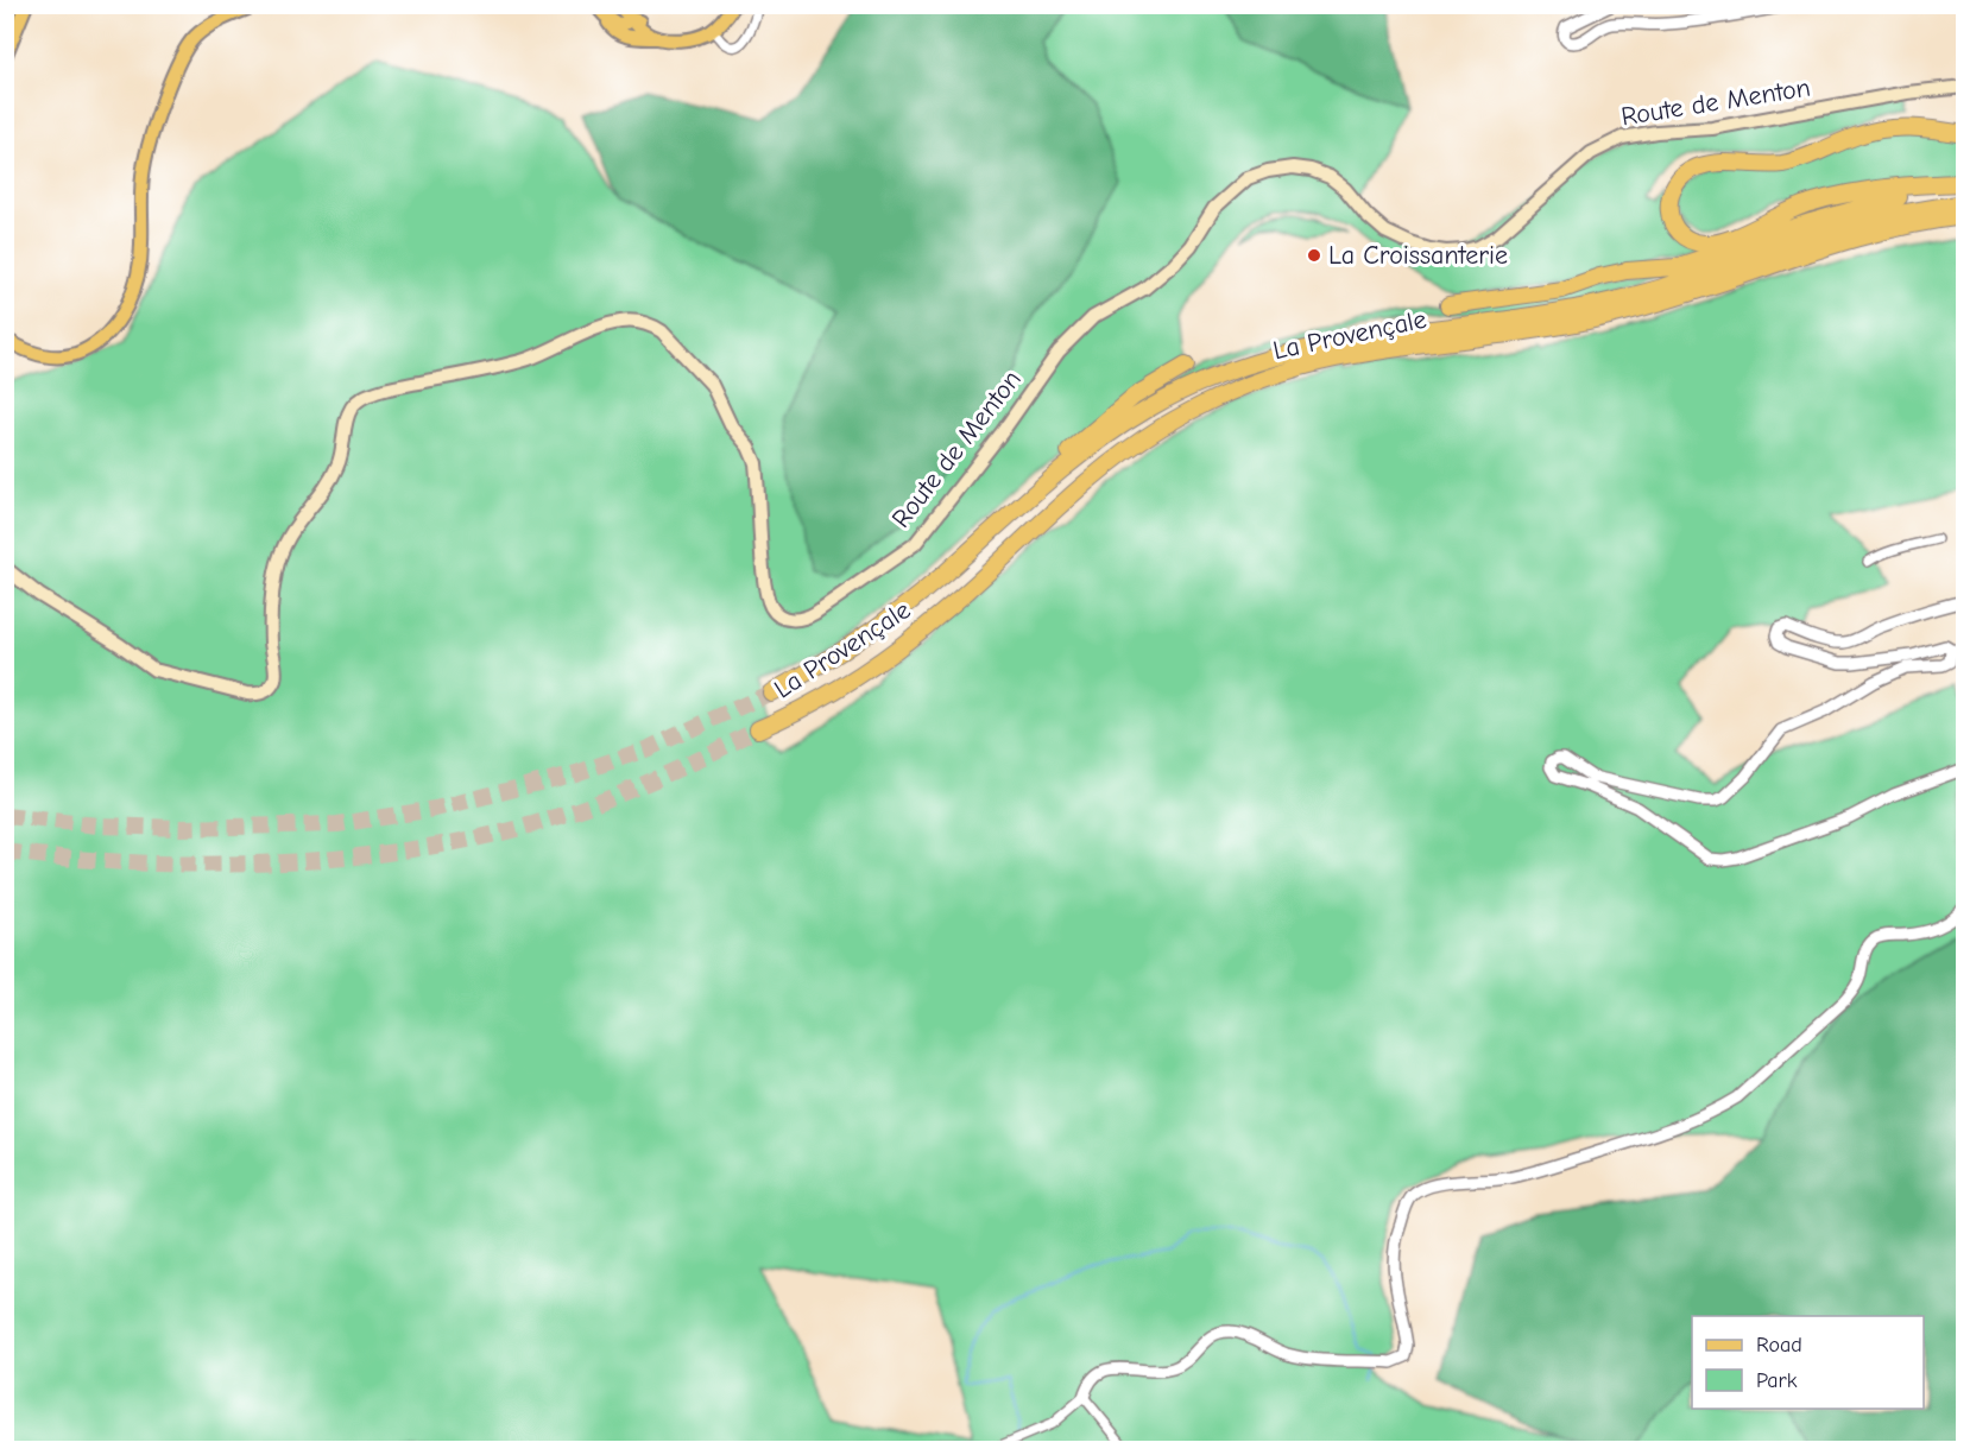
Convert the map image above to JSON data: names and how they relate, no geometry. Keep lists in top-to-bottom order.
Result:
{
  "streets": {
    "highway": ["La Provençale"],
    "main road": ["Route de Menton"]
  },
  "places": ["La Croissanterie"],
  "legend": ["Road", "Park"]
}
